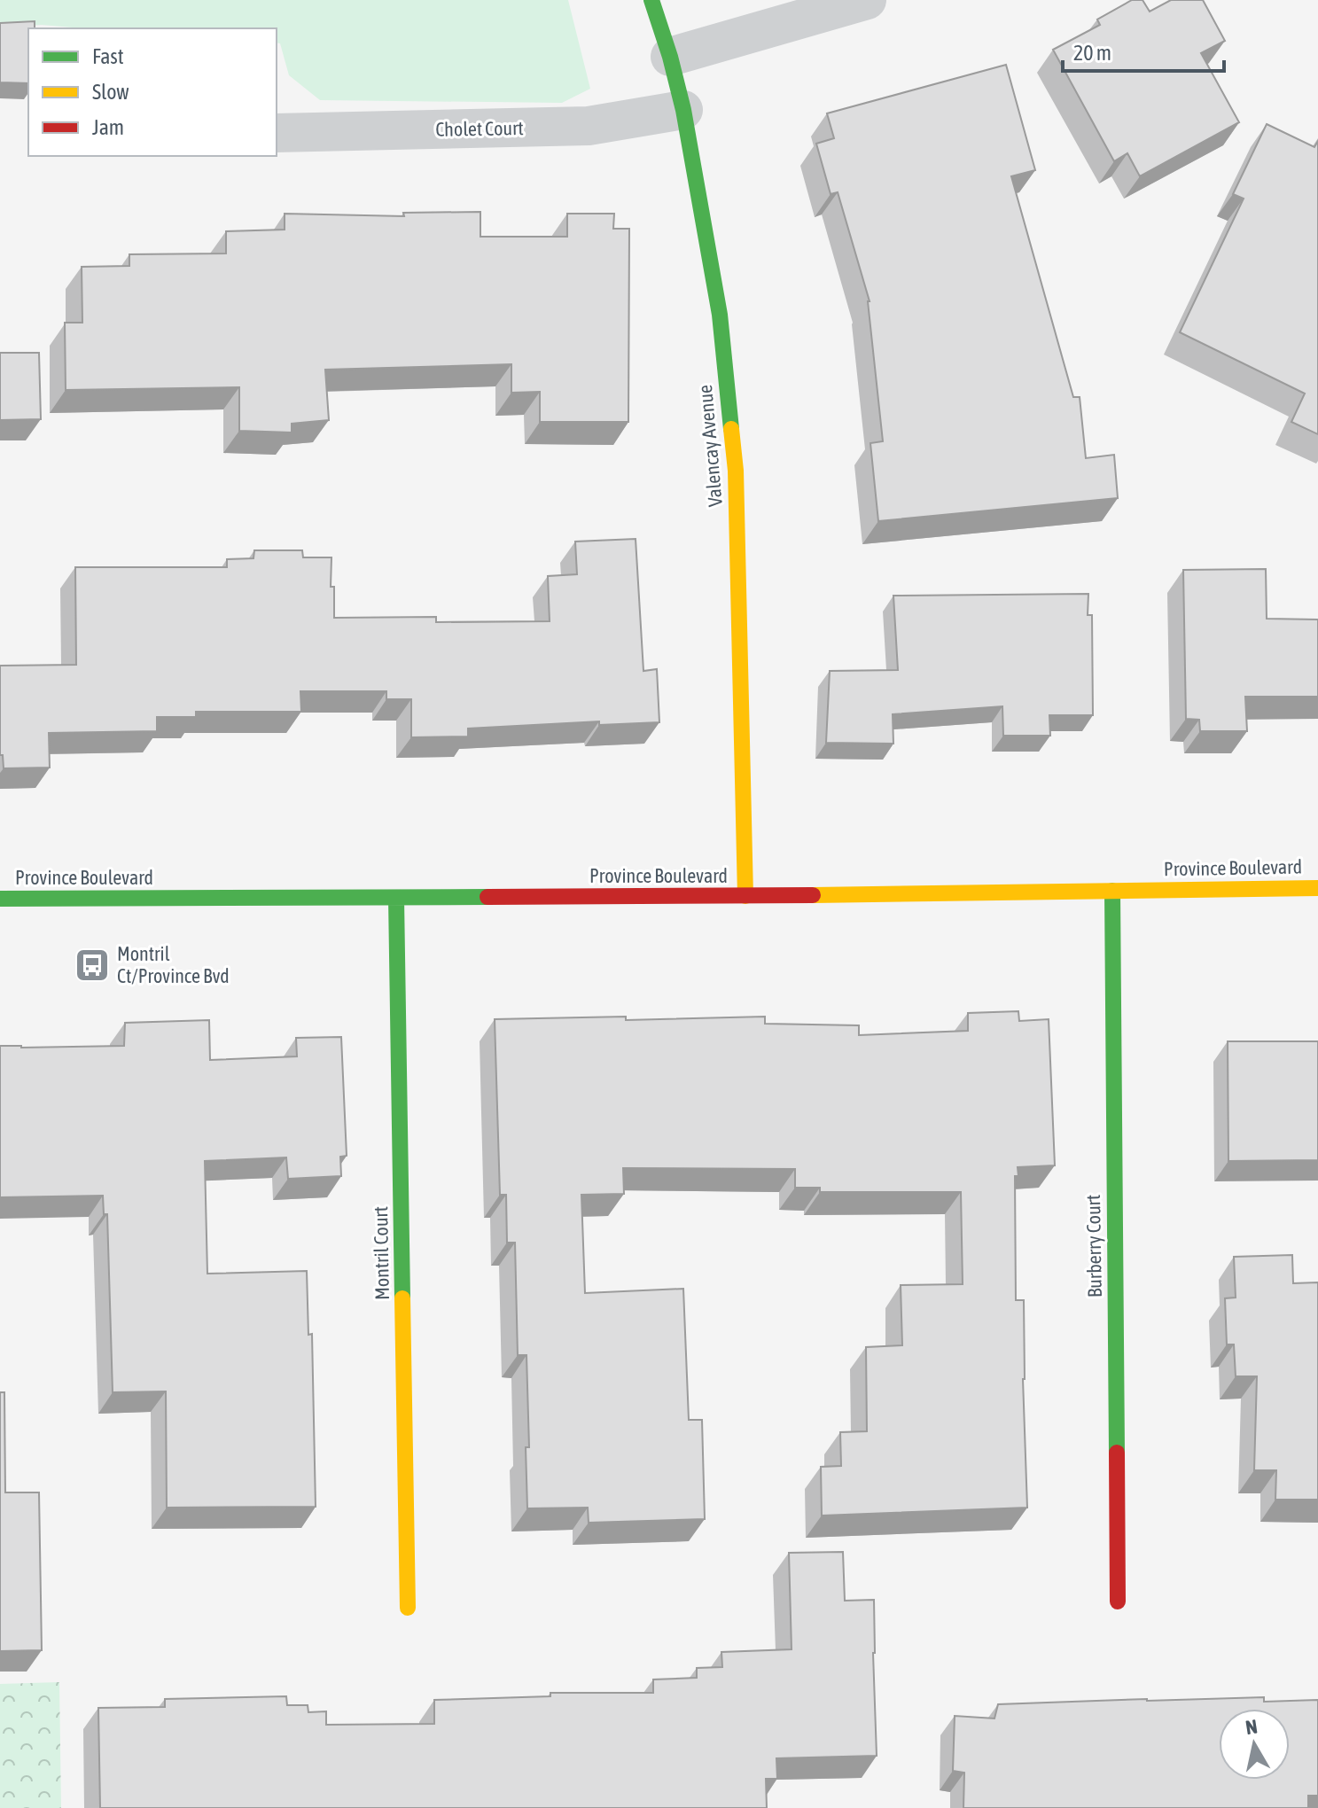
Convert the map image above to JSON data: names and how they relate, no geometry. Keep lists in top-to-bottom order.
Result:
{
  "streets": {
    "street": [
      "Cholet Court",
      "Valencay Avenue",
      "Province Boulevard",
      "Burberry Court",
      "Montril Court"
    ]
  },
  "crossings": [
    ["Cholet Court", "Valencay Avenue"],
    ["Valencay Avenue", "Province Boulevard"],
    ["Province Boulevard", "Burberry Court"],
    ["Province Boulevard", "Montril Court"]
  ],
  "places": {
    "bus stop": ["Montril Ct/Province Bvd"]
  },
  "legend": ["Fast", "Slow", "Jam"],
  "scale_bar": "20 m",
  "north": "top"
}
